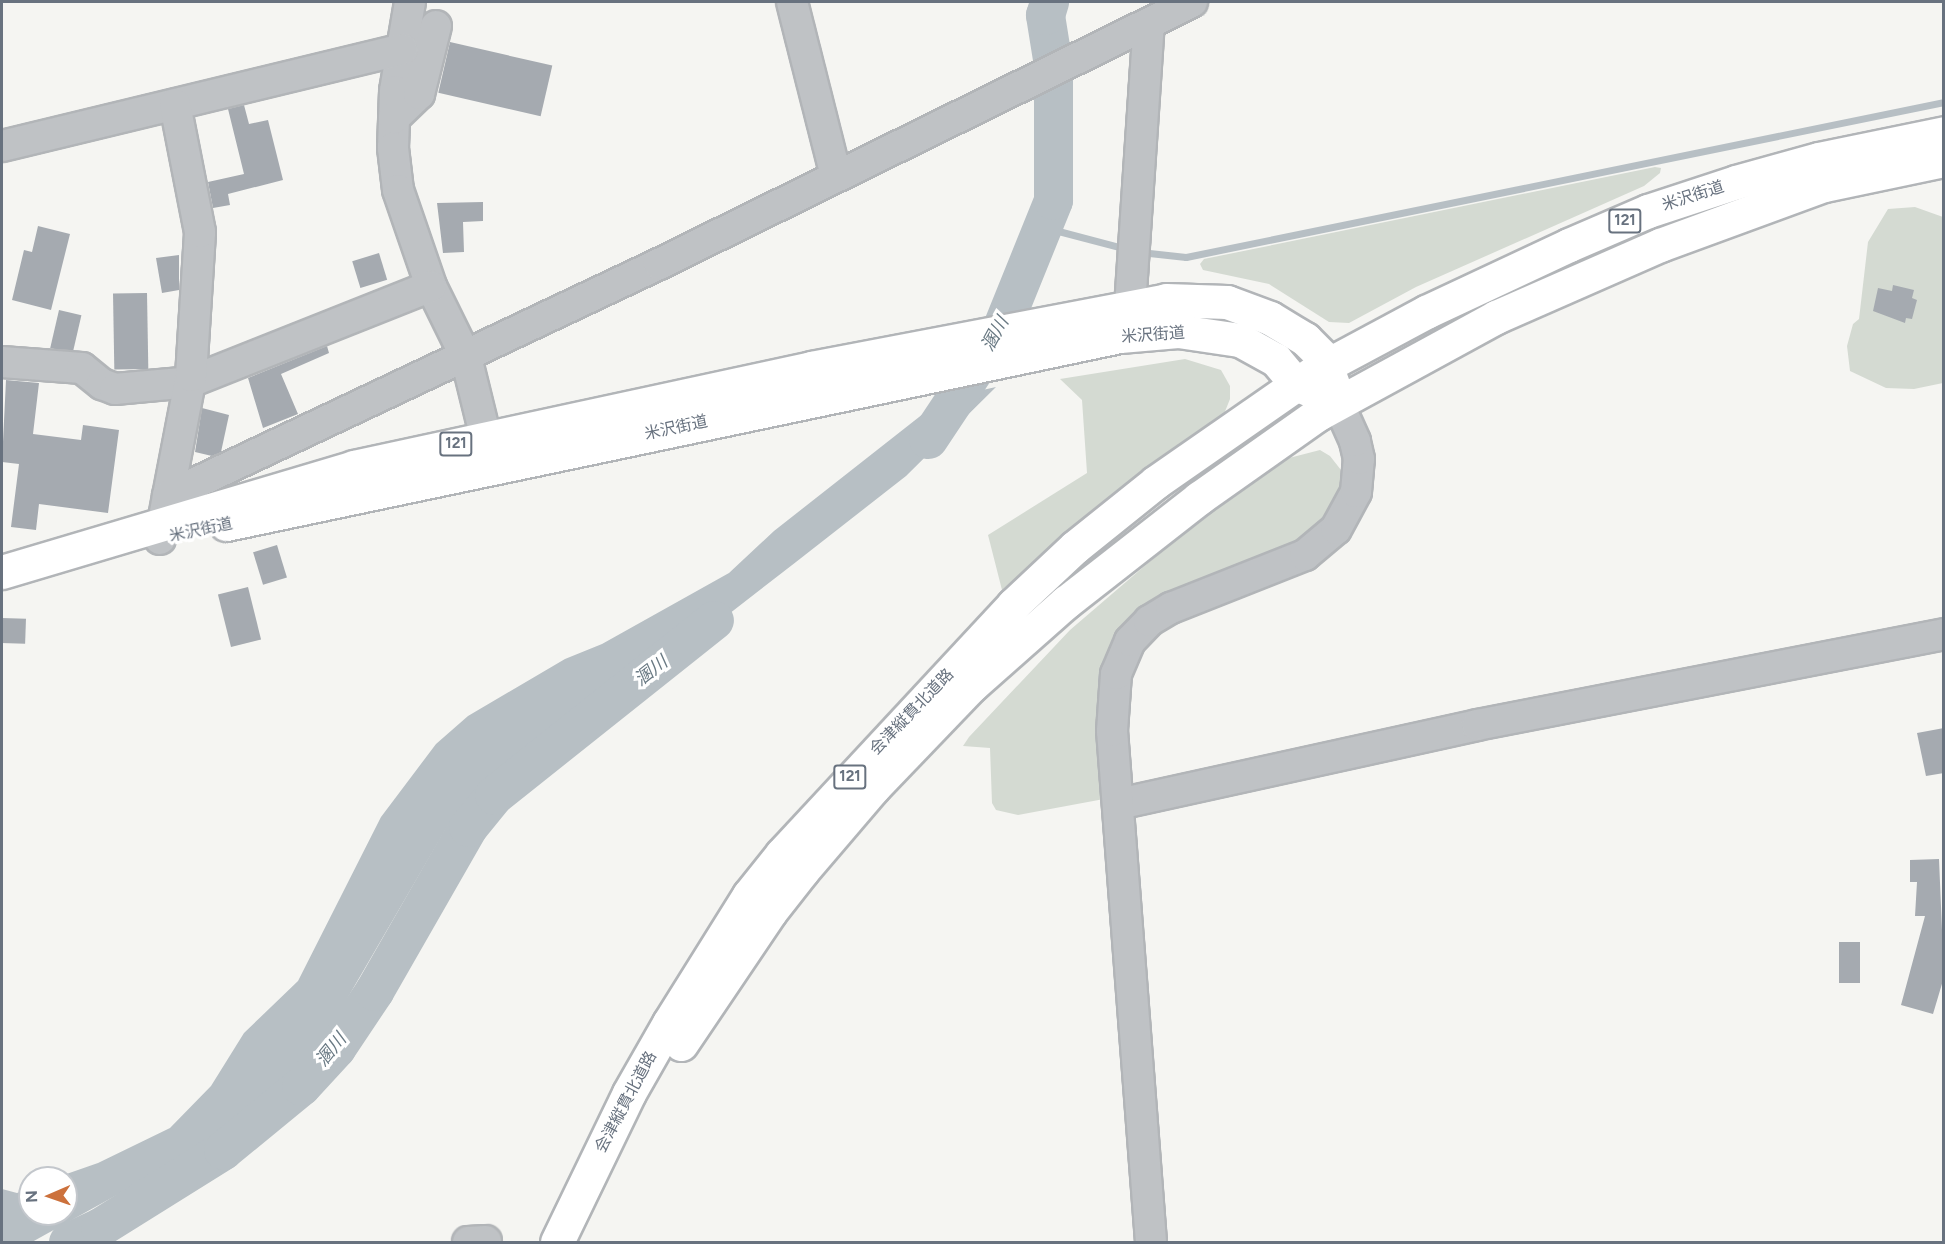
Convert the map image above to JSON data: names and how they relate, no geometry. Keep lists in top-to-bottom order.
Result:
{
  "streets": {
    "highway": ["米沢街道", "121", "会津縦貫北道路"]
  },
  "crossings": [
    ["米沢街道", "121"],
    ["米沢街道", "会津縦貫北道路"],
    ["121", "会津縦貫北道路"]
  ],
  "water": ["溷川"],
  "north": "left"
}
